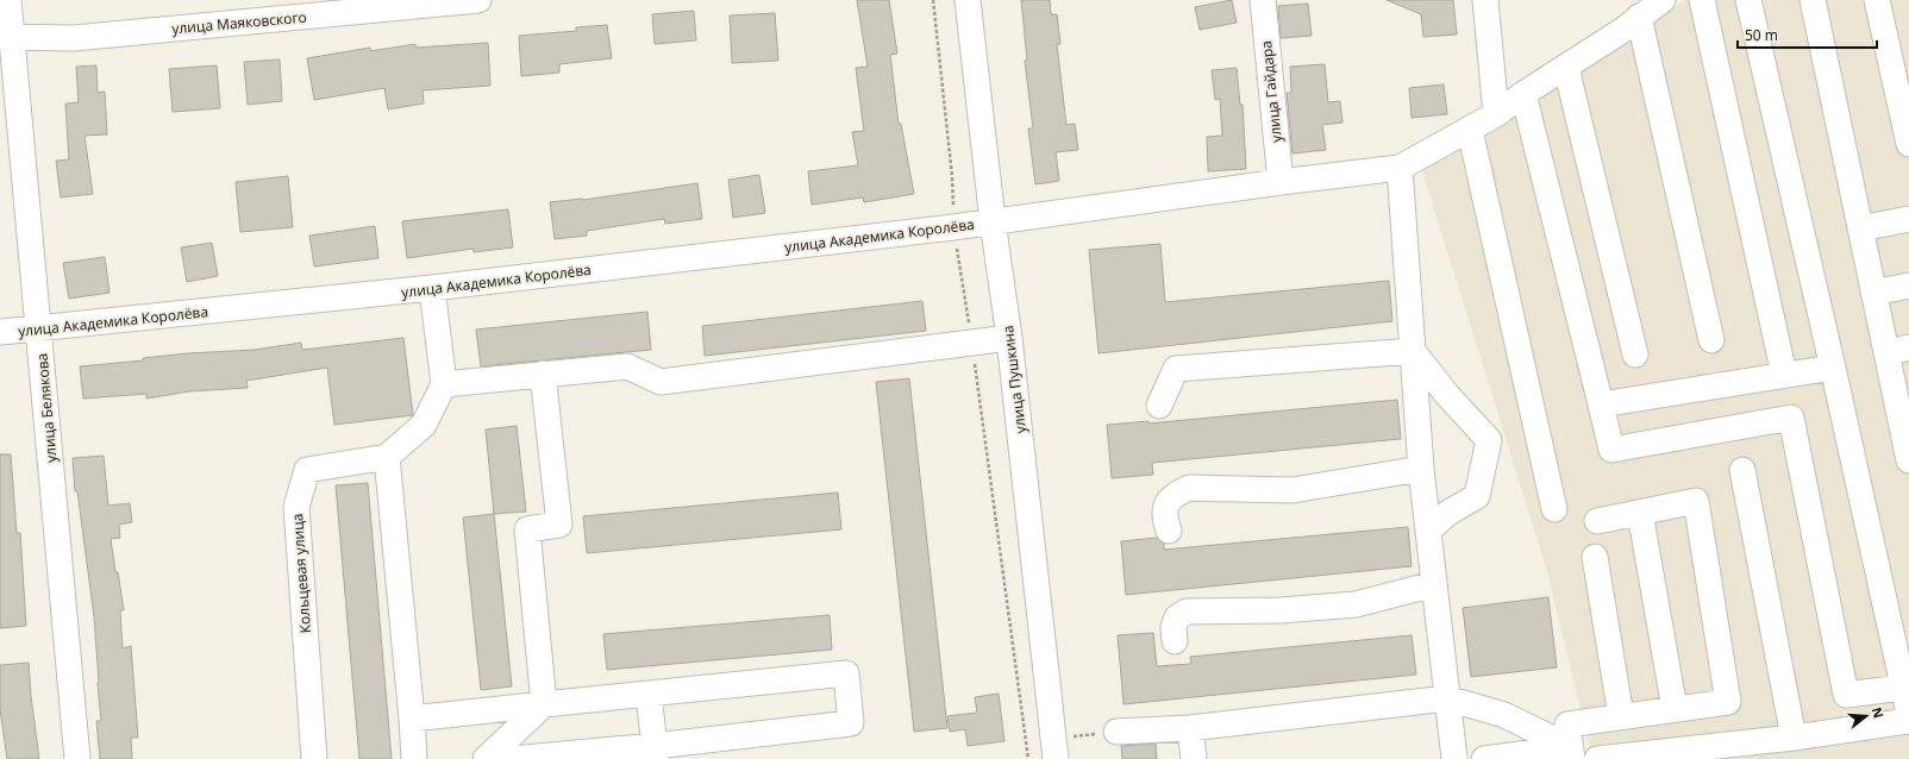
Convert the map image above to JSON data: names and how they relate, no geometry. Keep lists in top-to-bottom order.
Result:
{
  "streets": {
    "street": [
      "улица Маяковского",
      "улица Гайдара",
      "улица Академика Королёва",
      "улица Пушкина",
      "улица Белякова",
      "Кольцевая улица"
    ]
  },
  "crossings": [
    ["улица Маяковского", "улица Белякова"],
    ["улица Гайдара", "улица Академика Королёва"],
    ["улица Академика Королёва", "улица Пушкина"],
    ["улица Академика Королёва", "улица Белякова"]
  ],
  "scale_bar": "50 m",
  "north": "right"
}
